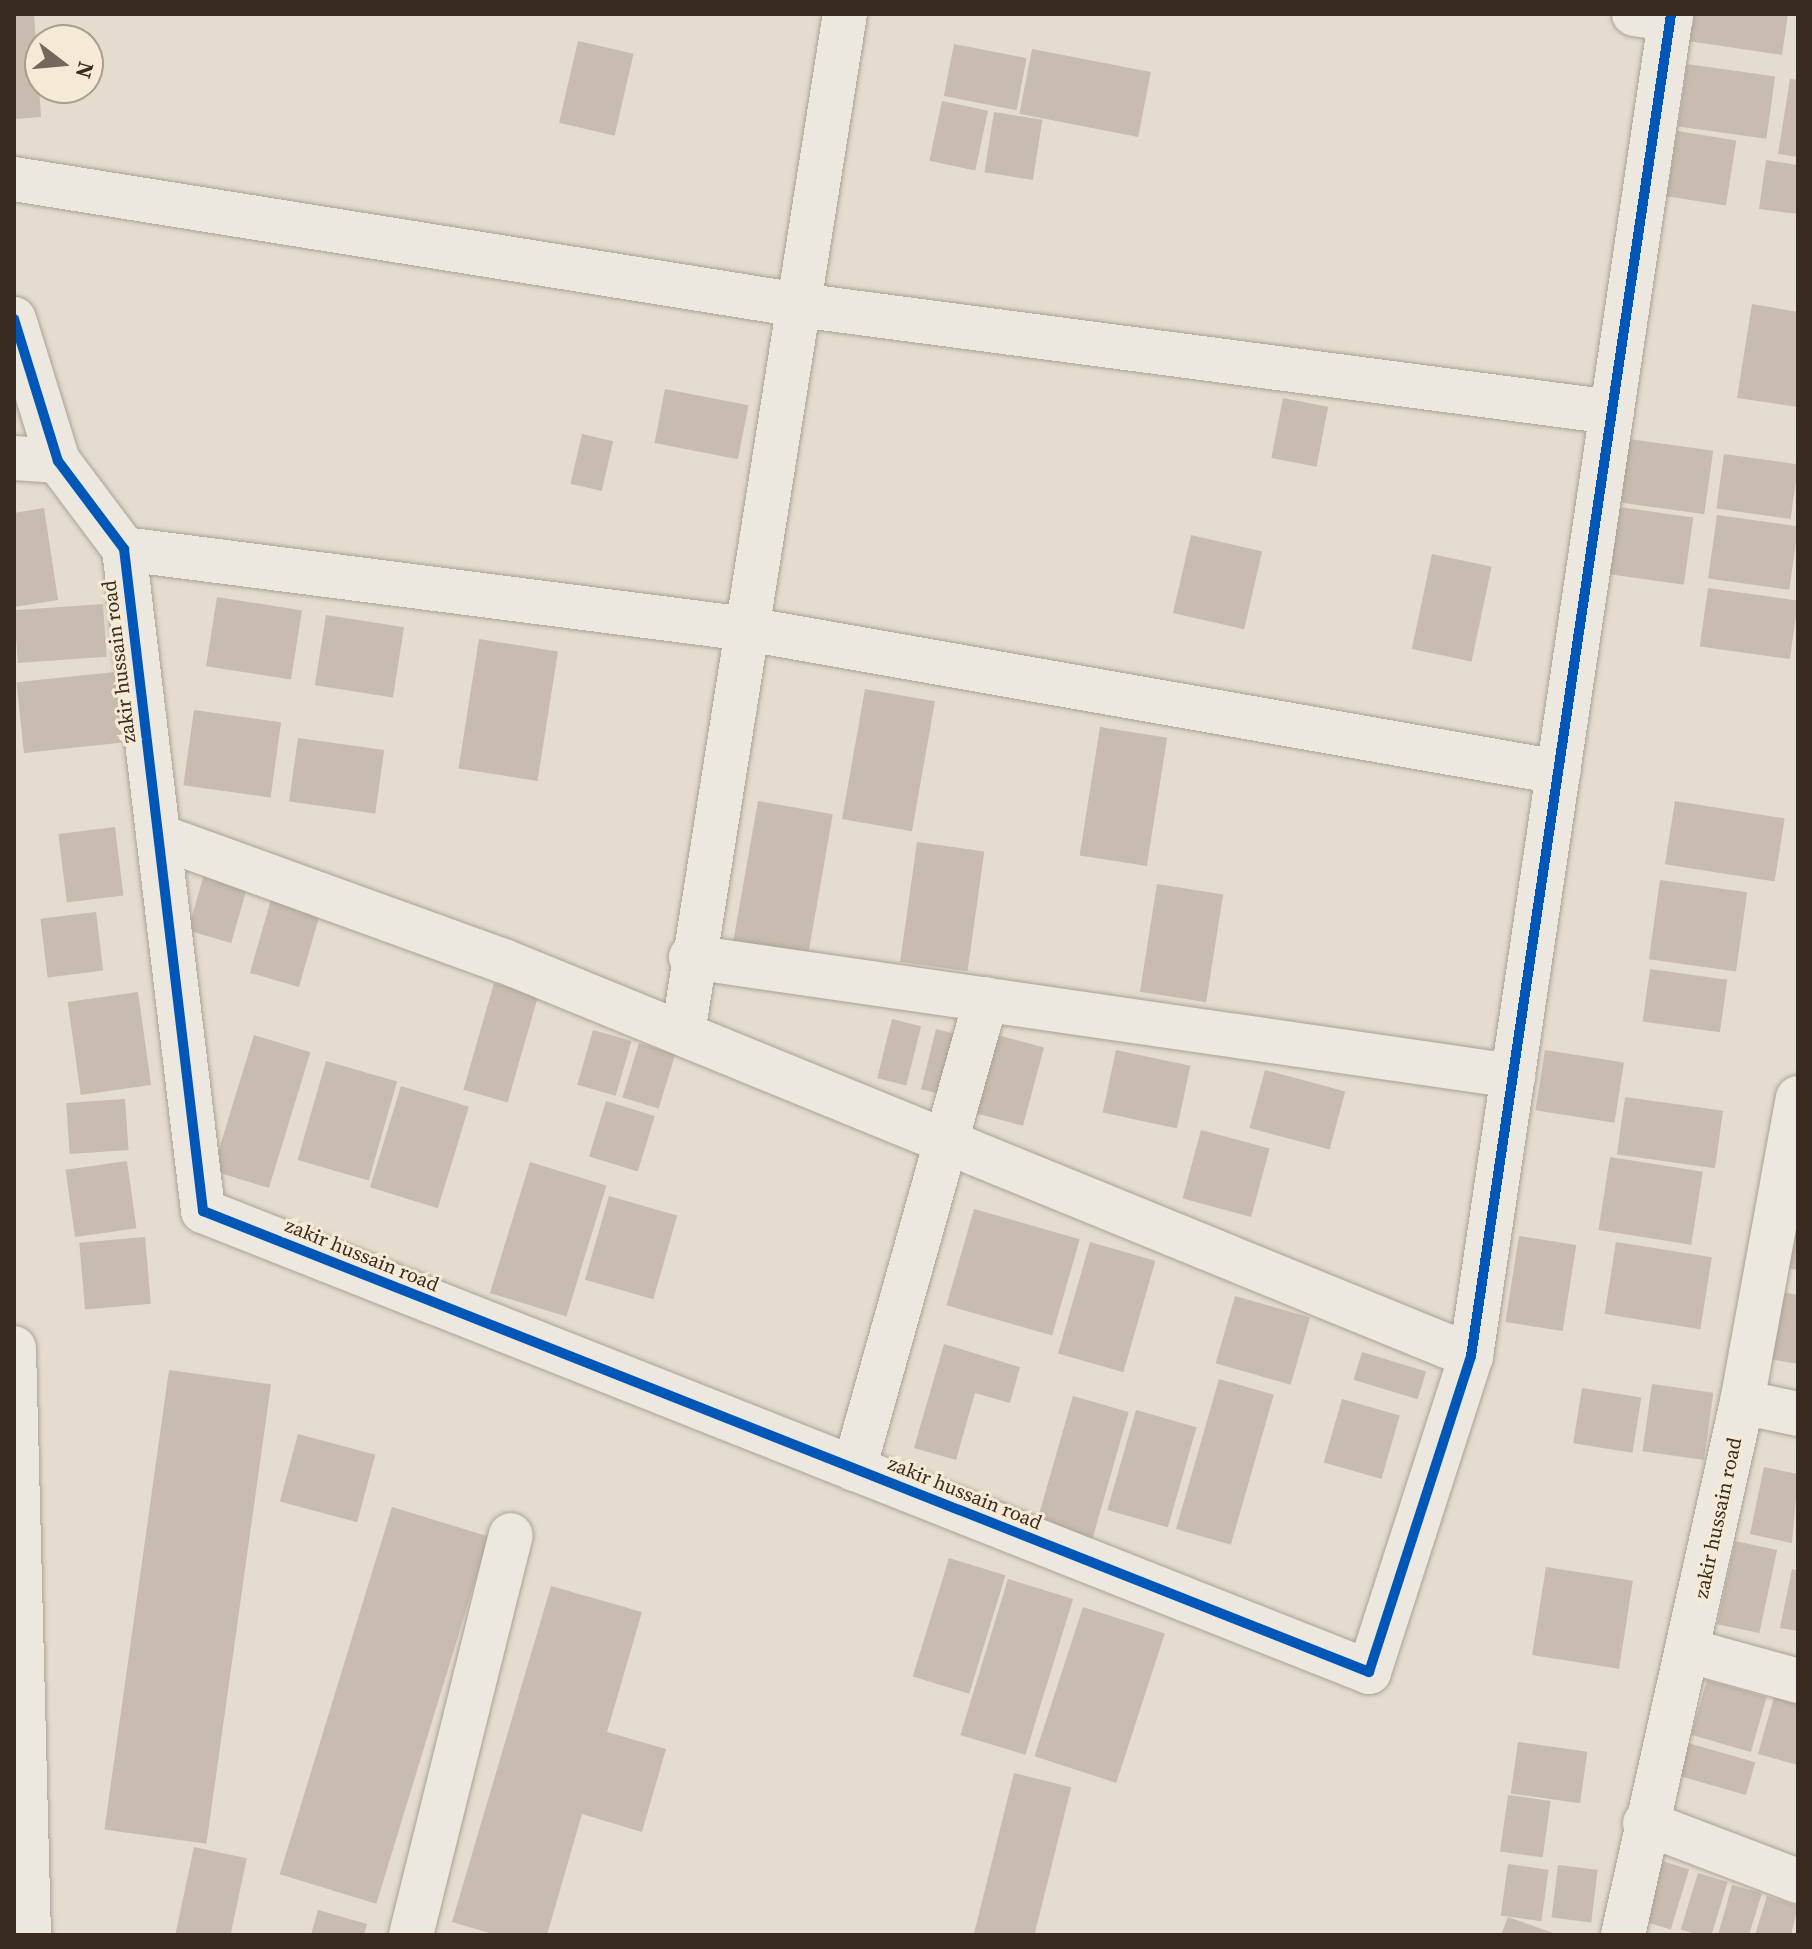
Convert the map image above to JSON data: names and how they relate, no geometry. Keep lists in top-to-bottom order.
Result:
{
  "streets": {
    "street": ["zakir hussain road"]
  },
  "north": "right"
}
